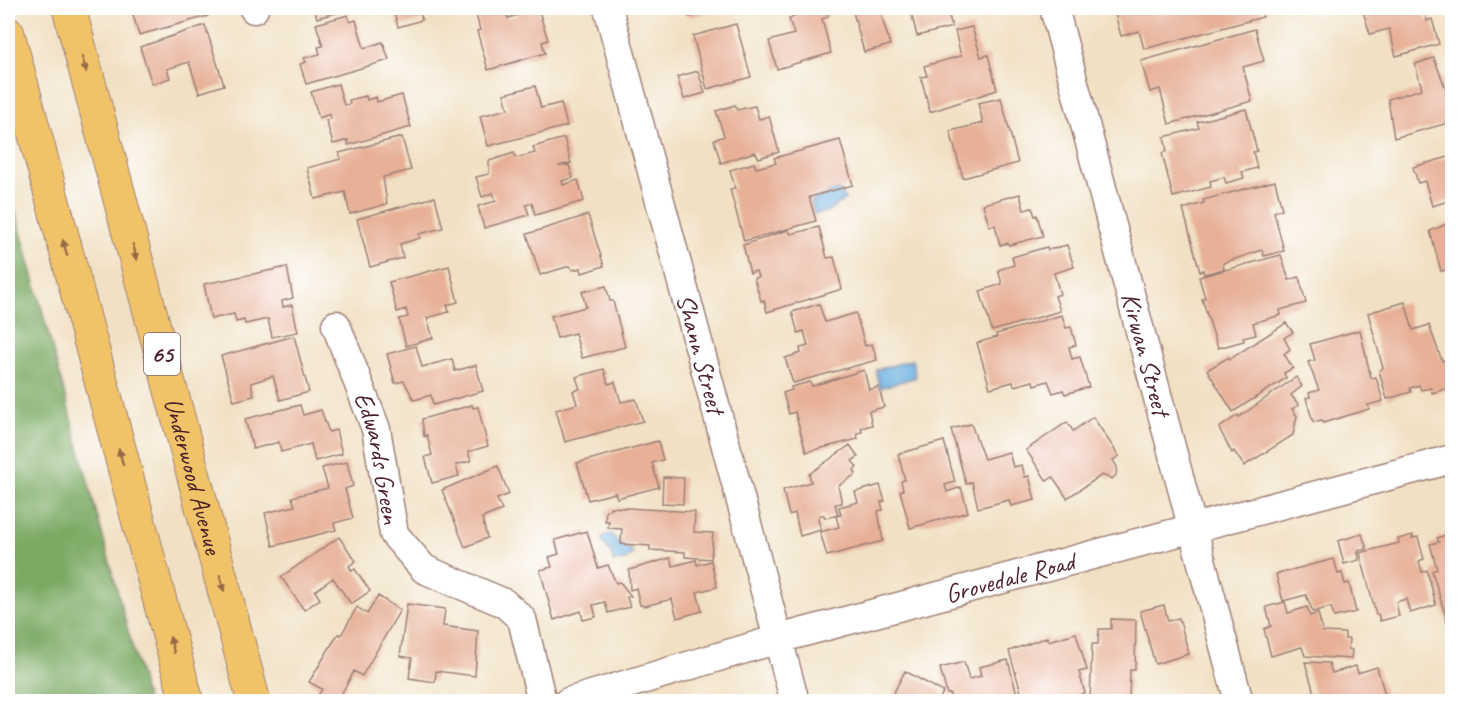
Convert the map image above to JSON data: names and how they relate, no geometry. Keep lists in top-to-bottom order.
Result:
{
  "streets": {
    "main road": ["65", "Underwood Avenue"],
    "street": [
      "Shann Street",
      "Kirwan Street",
      "Edwards Green",
      "Grovedale Road"
    ]
  },
  "crossings": [
    ["Shann Street", "Grovedale Road"],
    ["Kirwan Street", "Grovedale Road"]
  ]
}
